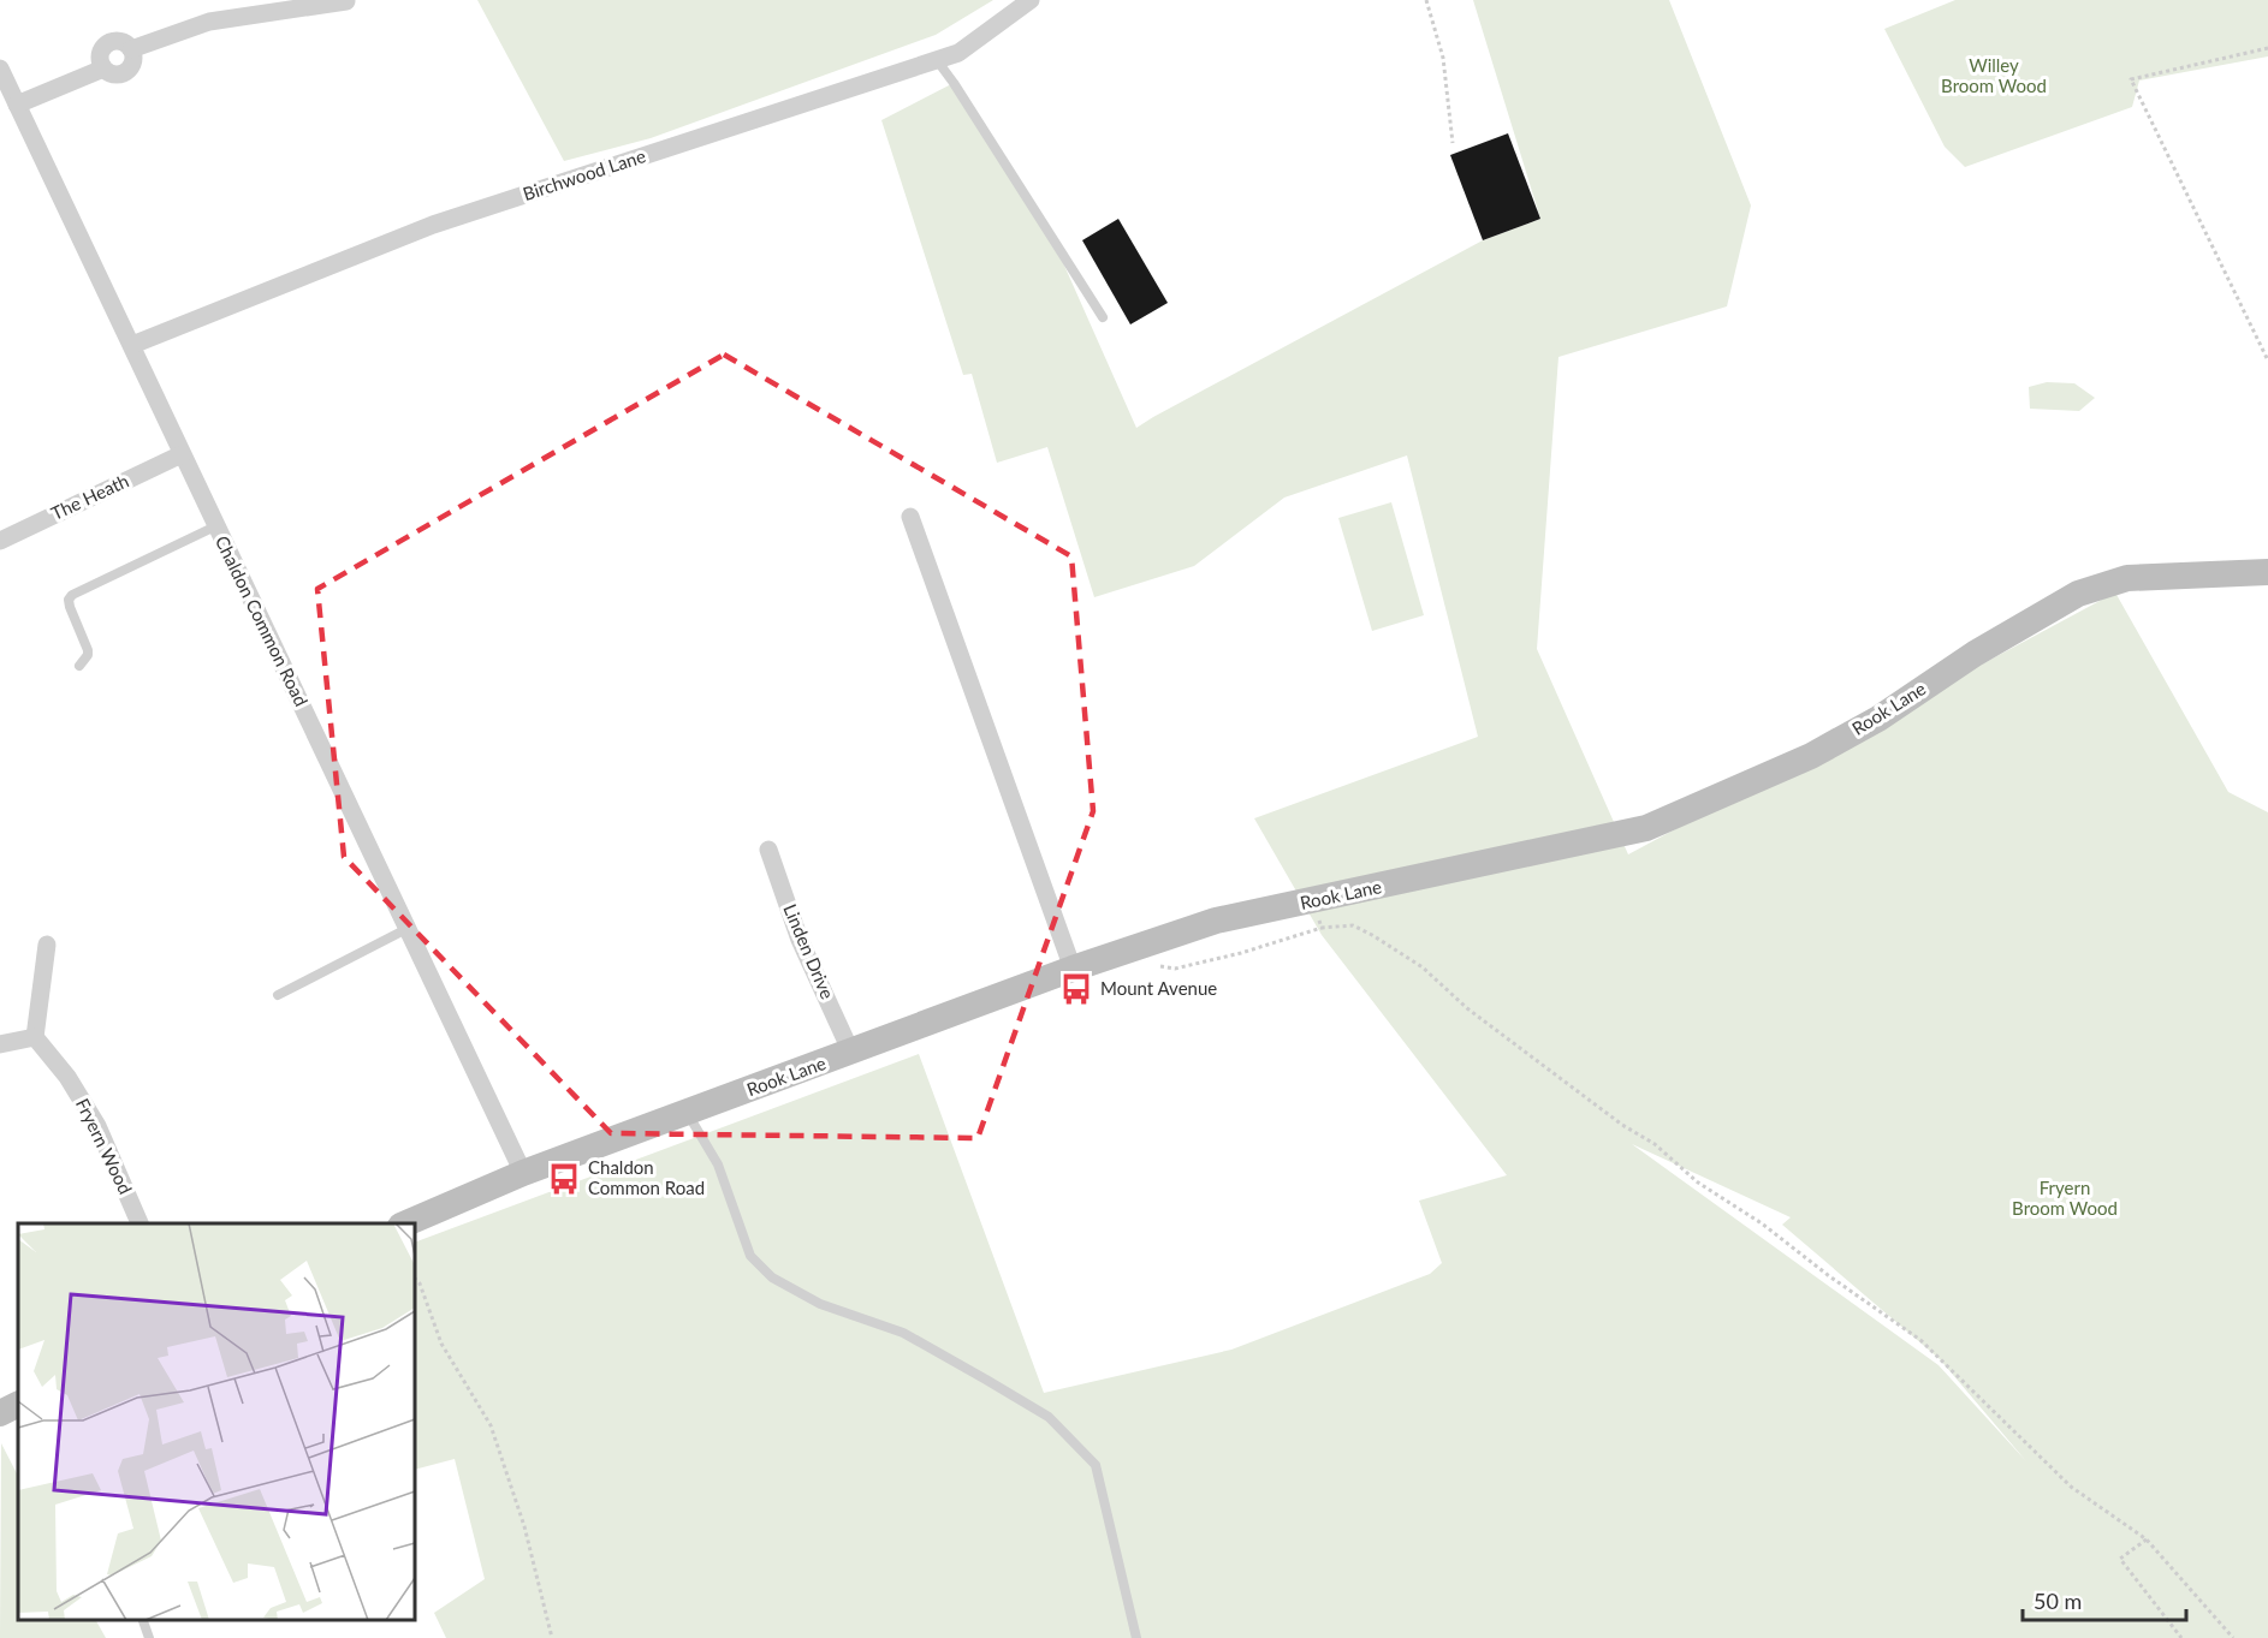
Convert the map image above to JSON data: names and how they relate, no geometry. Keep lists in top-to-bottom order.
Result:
{
  "streets": {
    "main road": ["Rook Lane"],
    "street": [
      "Birchwood Lane",
      "The Heath",
      "Chaldon Common Road",
      "Linden Drive",
      "Fryern Wood"
    ]
  },
  "crossings": [
    ["Birchwood Lane", "Chaldon Common Road"],
    ["The Heath", "Chaldon Common Road"],
    ["Chaldon Common Road", "Rook Lane"],
    ["Rook Lane", "Linden Drive"]
  ],
  "parks": ["Willey Broom Wood", "Fryern Broom Wood"],
  "places": {
    "bus stop": ["Mount Avenue", "Chaldon Common Road"]
  },
  "scale_bar": "50 m"
}
